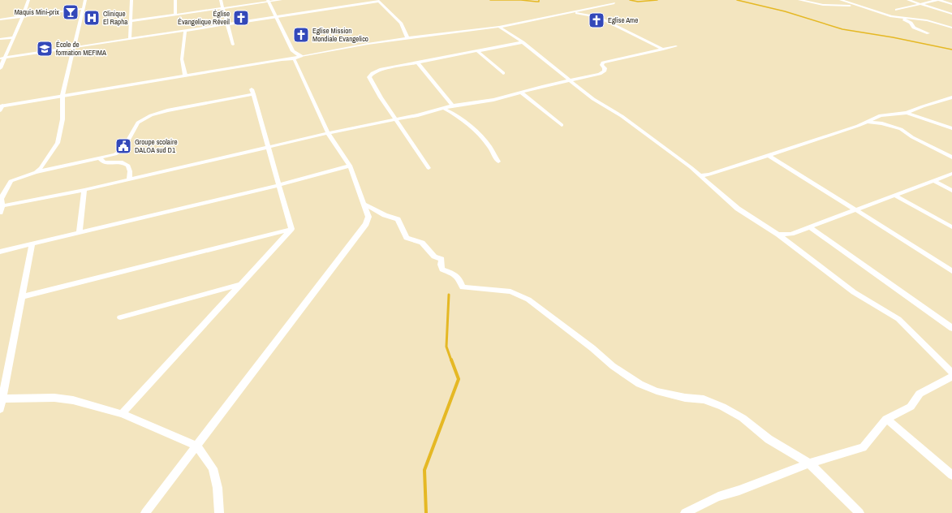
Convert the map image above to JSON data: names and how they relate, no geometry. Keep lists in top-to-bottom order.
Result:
{
  "places": {
    "bar": ["Maquis Mini-prix"],
    "hospital": ["Clinique El Rapha"],
    "church": ["Église Évangelique Réveil", "Eglise Ame", "Eglise Mission Mondiale Evangelico"],
    "school or university": ["École de formation MEFIMA"],
    "public building": ["Groupe scolaire DALOA sud D1"]
  }
}
